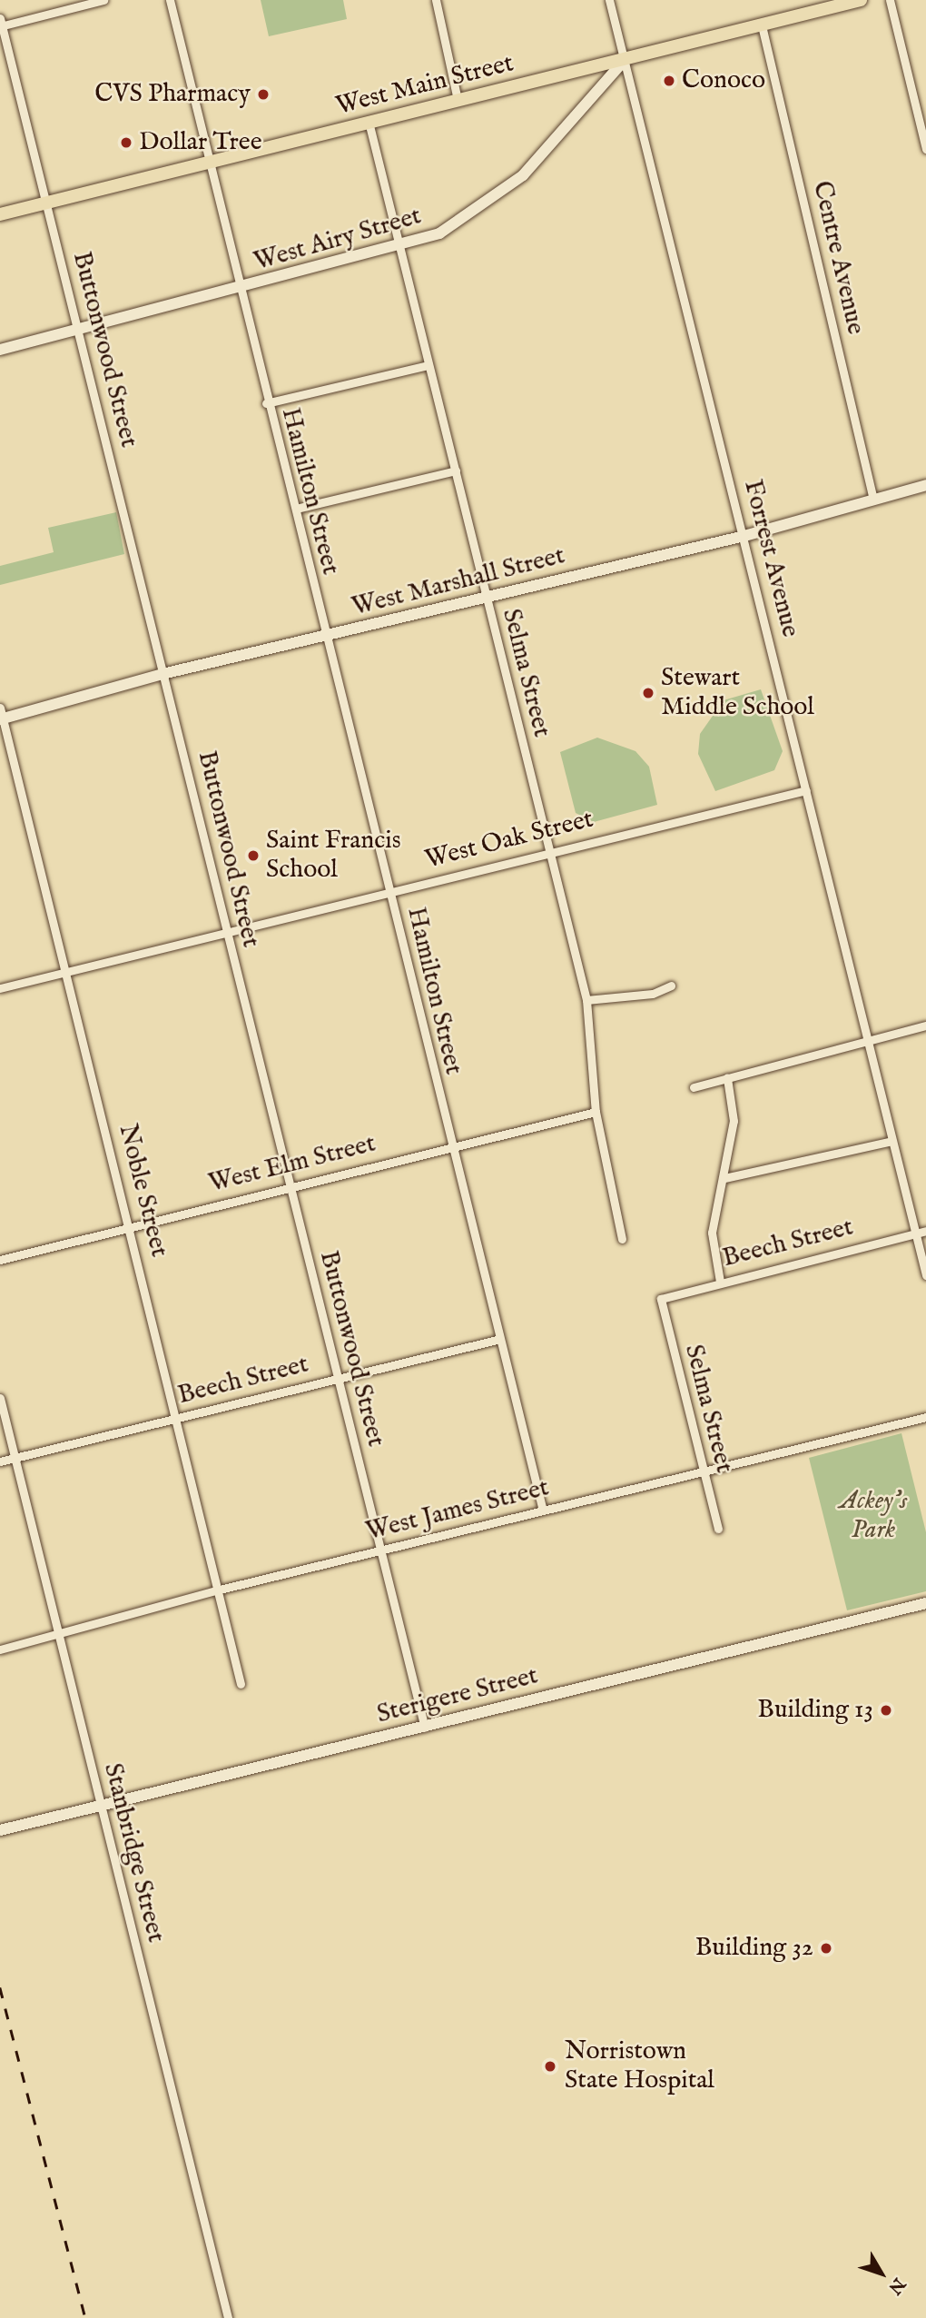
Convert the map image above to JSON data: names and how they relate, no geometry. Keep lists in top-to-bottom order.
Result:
{
  "streets": {
    "main road": ["West Main Street"],
    "street": [
      "West Airy Street",
      "Centre Avenue",
      "Buttonwood Street",
      "Hamilton Street",
      "Forrest Avenue",
      "West Marshall Street",
      "Selma Street",
      "West Oak Street",
      "West Elm Street",
      "Noble Street",
      "Beech Street",
      "West James Street",
      "Sterigere Street",
      "Stanbridge Street"
    ]
  },
  "crossings": [
    ["West Main Street", "West Airy Street"],
    ["West Main Street", "Centre Avenue"],
    ["West Main Street", "Buttonwood Street"],
    ["West Main Street", "Hamilton Street"],
    ["West Main Street", "Forrest Avenue"],
    ["West Main Street", "Selma Street"],
    ["West Airy Street", "Buttonwood Street"],
    ["West Airy Street", "Hamilton Street"],
    ["West Airy Street", "Forrest Avenue"],
    ["West Airy Street", "Selma Street"],
    ["Centre Avenue", "West Marshall Street"],
    ["Buttonwood Street", "West Marshall Street"],
    ["Buttonwood Street", "West Oak Street"],
    ["Buttonwood Street", "West Elm Street"],
    ["Buttonwood Street", "Beech Street"],
    ["Buttonwood Street", "West James Street"],
    ["Buttonwood Street", "Sterigere Street"],
    ["Hamilton Street", "West Marshall Street"],
    ["Hamilton Street", "West Oak Street"],
    ["Hamilton Street", "West Elm Street"],
    ["Hamilton Street", "Beech Street"],
    ["Hamilton Street", "West James Street"],
    ["Forrest Avenue", "West Marshall Street"],
    ["Forrest Avenue", "West Oak Street"],
    ["Forrest Avenue", "Beech Street"],
    ["West Marshall Street", "Selma Street"],
    ["West Marshall Street", "Noble Street"],
    ["Selma Street", "West Oak Street"],
    ["Selma Street", "West Elm Street"],
    ["Selma Street", "Beech Street"],
    ["Selma Street", "West James Street"],
    ["West Oak Street", "Noble Street"],
    ["West Elm Street", "Noble Street"],
    ["Noble Street", "Beech Street"],
    ["Noble Street", "West James Street"],
    ["Beech Street", "Stanbridge Street"],
    ["West James Street", "Stanbridge Street"],
    ["Sterigere Street", "Stanbridge Street"]
  ],
  "parks": ["Ackey's Park"],
  "places": [
    "Conoco",
    "CVS Pharmacy",
    "Dollar Tree",
    "Stewart Middle School",
    "Saint Francis School",
    "Building 13",
    "Building 32",
    "Norristown State Hospital"
  ],
  "north": "bottom right"
}
